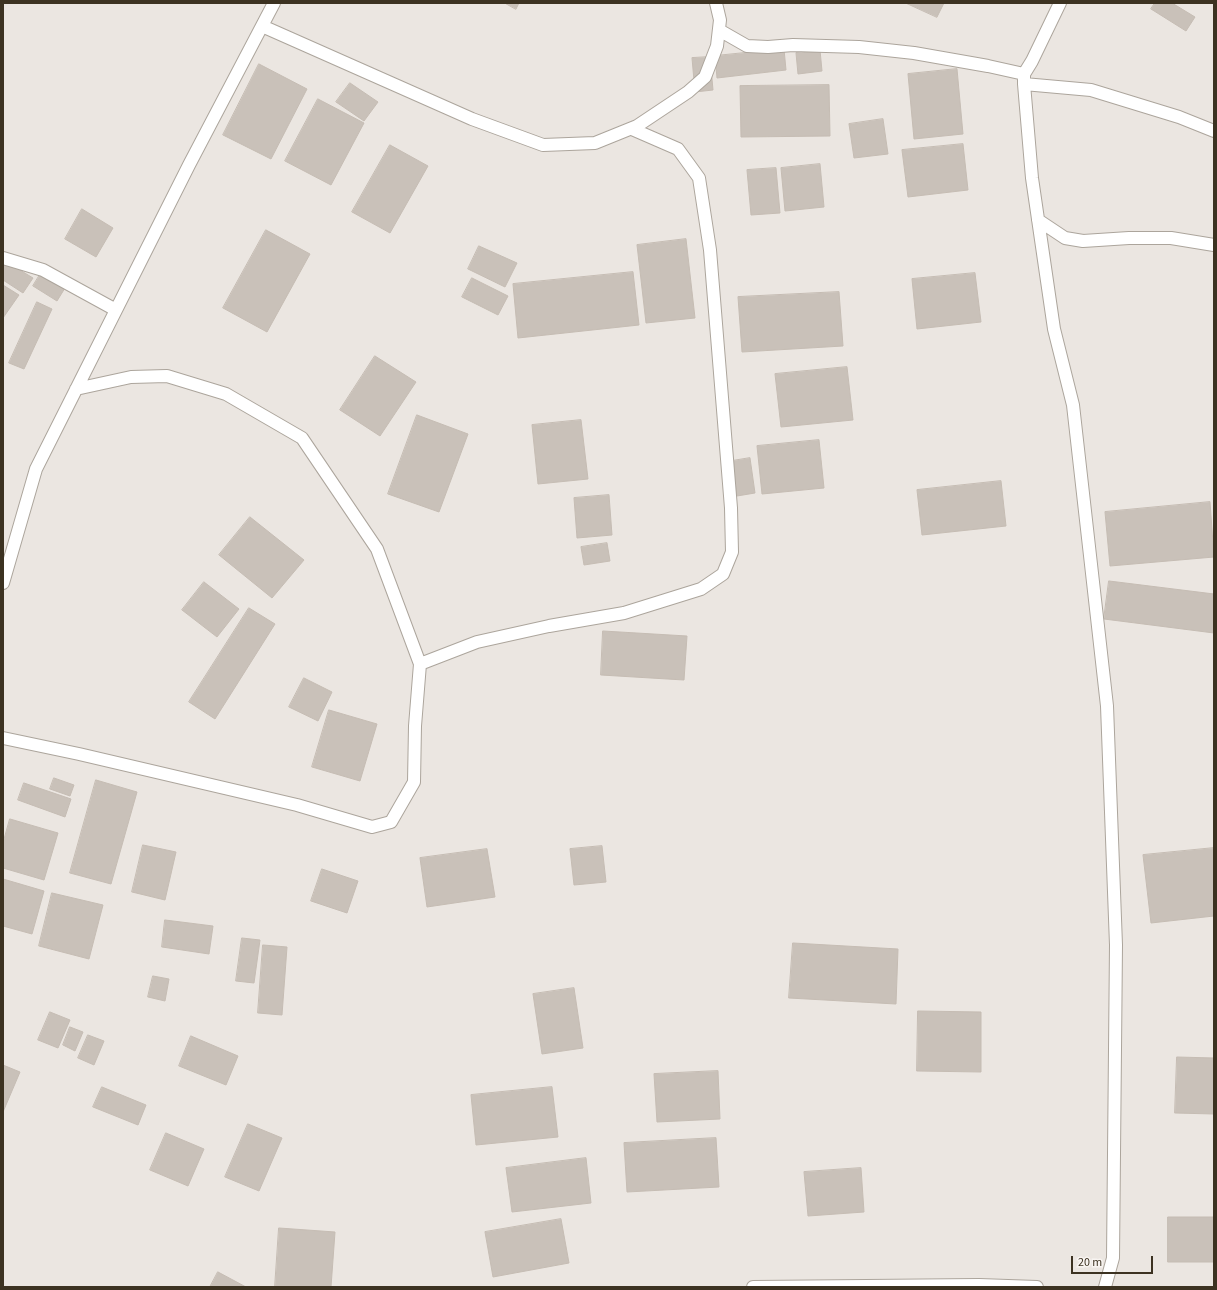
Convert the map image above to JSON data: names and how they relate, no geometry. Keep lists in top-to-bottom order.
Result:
{
  "scale_bar": "20 m"
}
